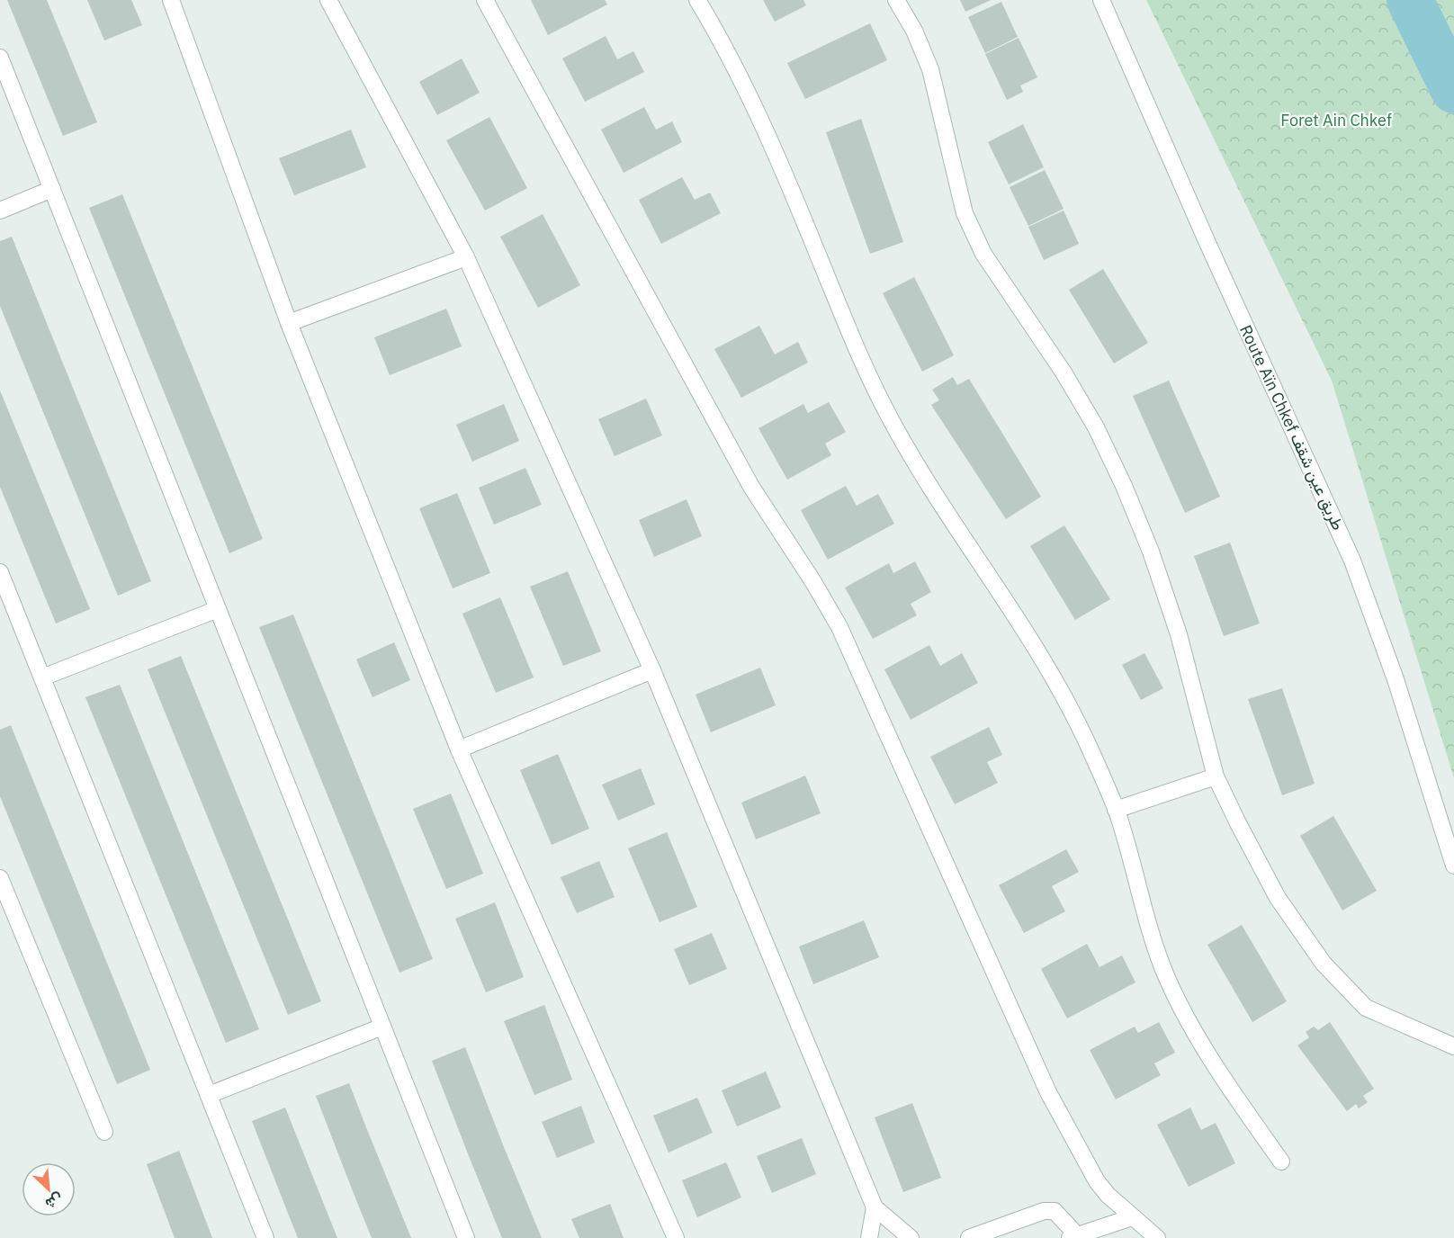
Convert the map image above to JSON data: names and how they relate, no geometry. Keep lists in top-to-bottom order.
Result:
{
  "streets": {
    "street": ["Route Aïn Chkef طريق عين شقف"]
  },
  "parks": ["Foret Ain Chkef"],
  "north": "bottom right"
}
